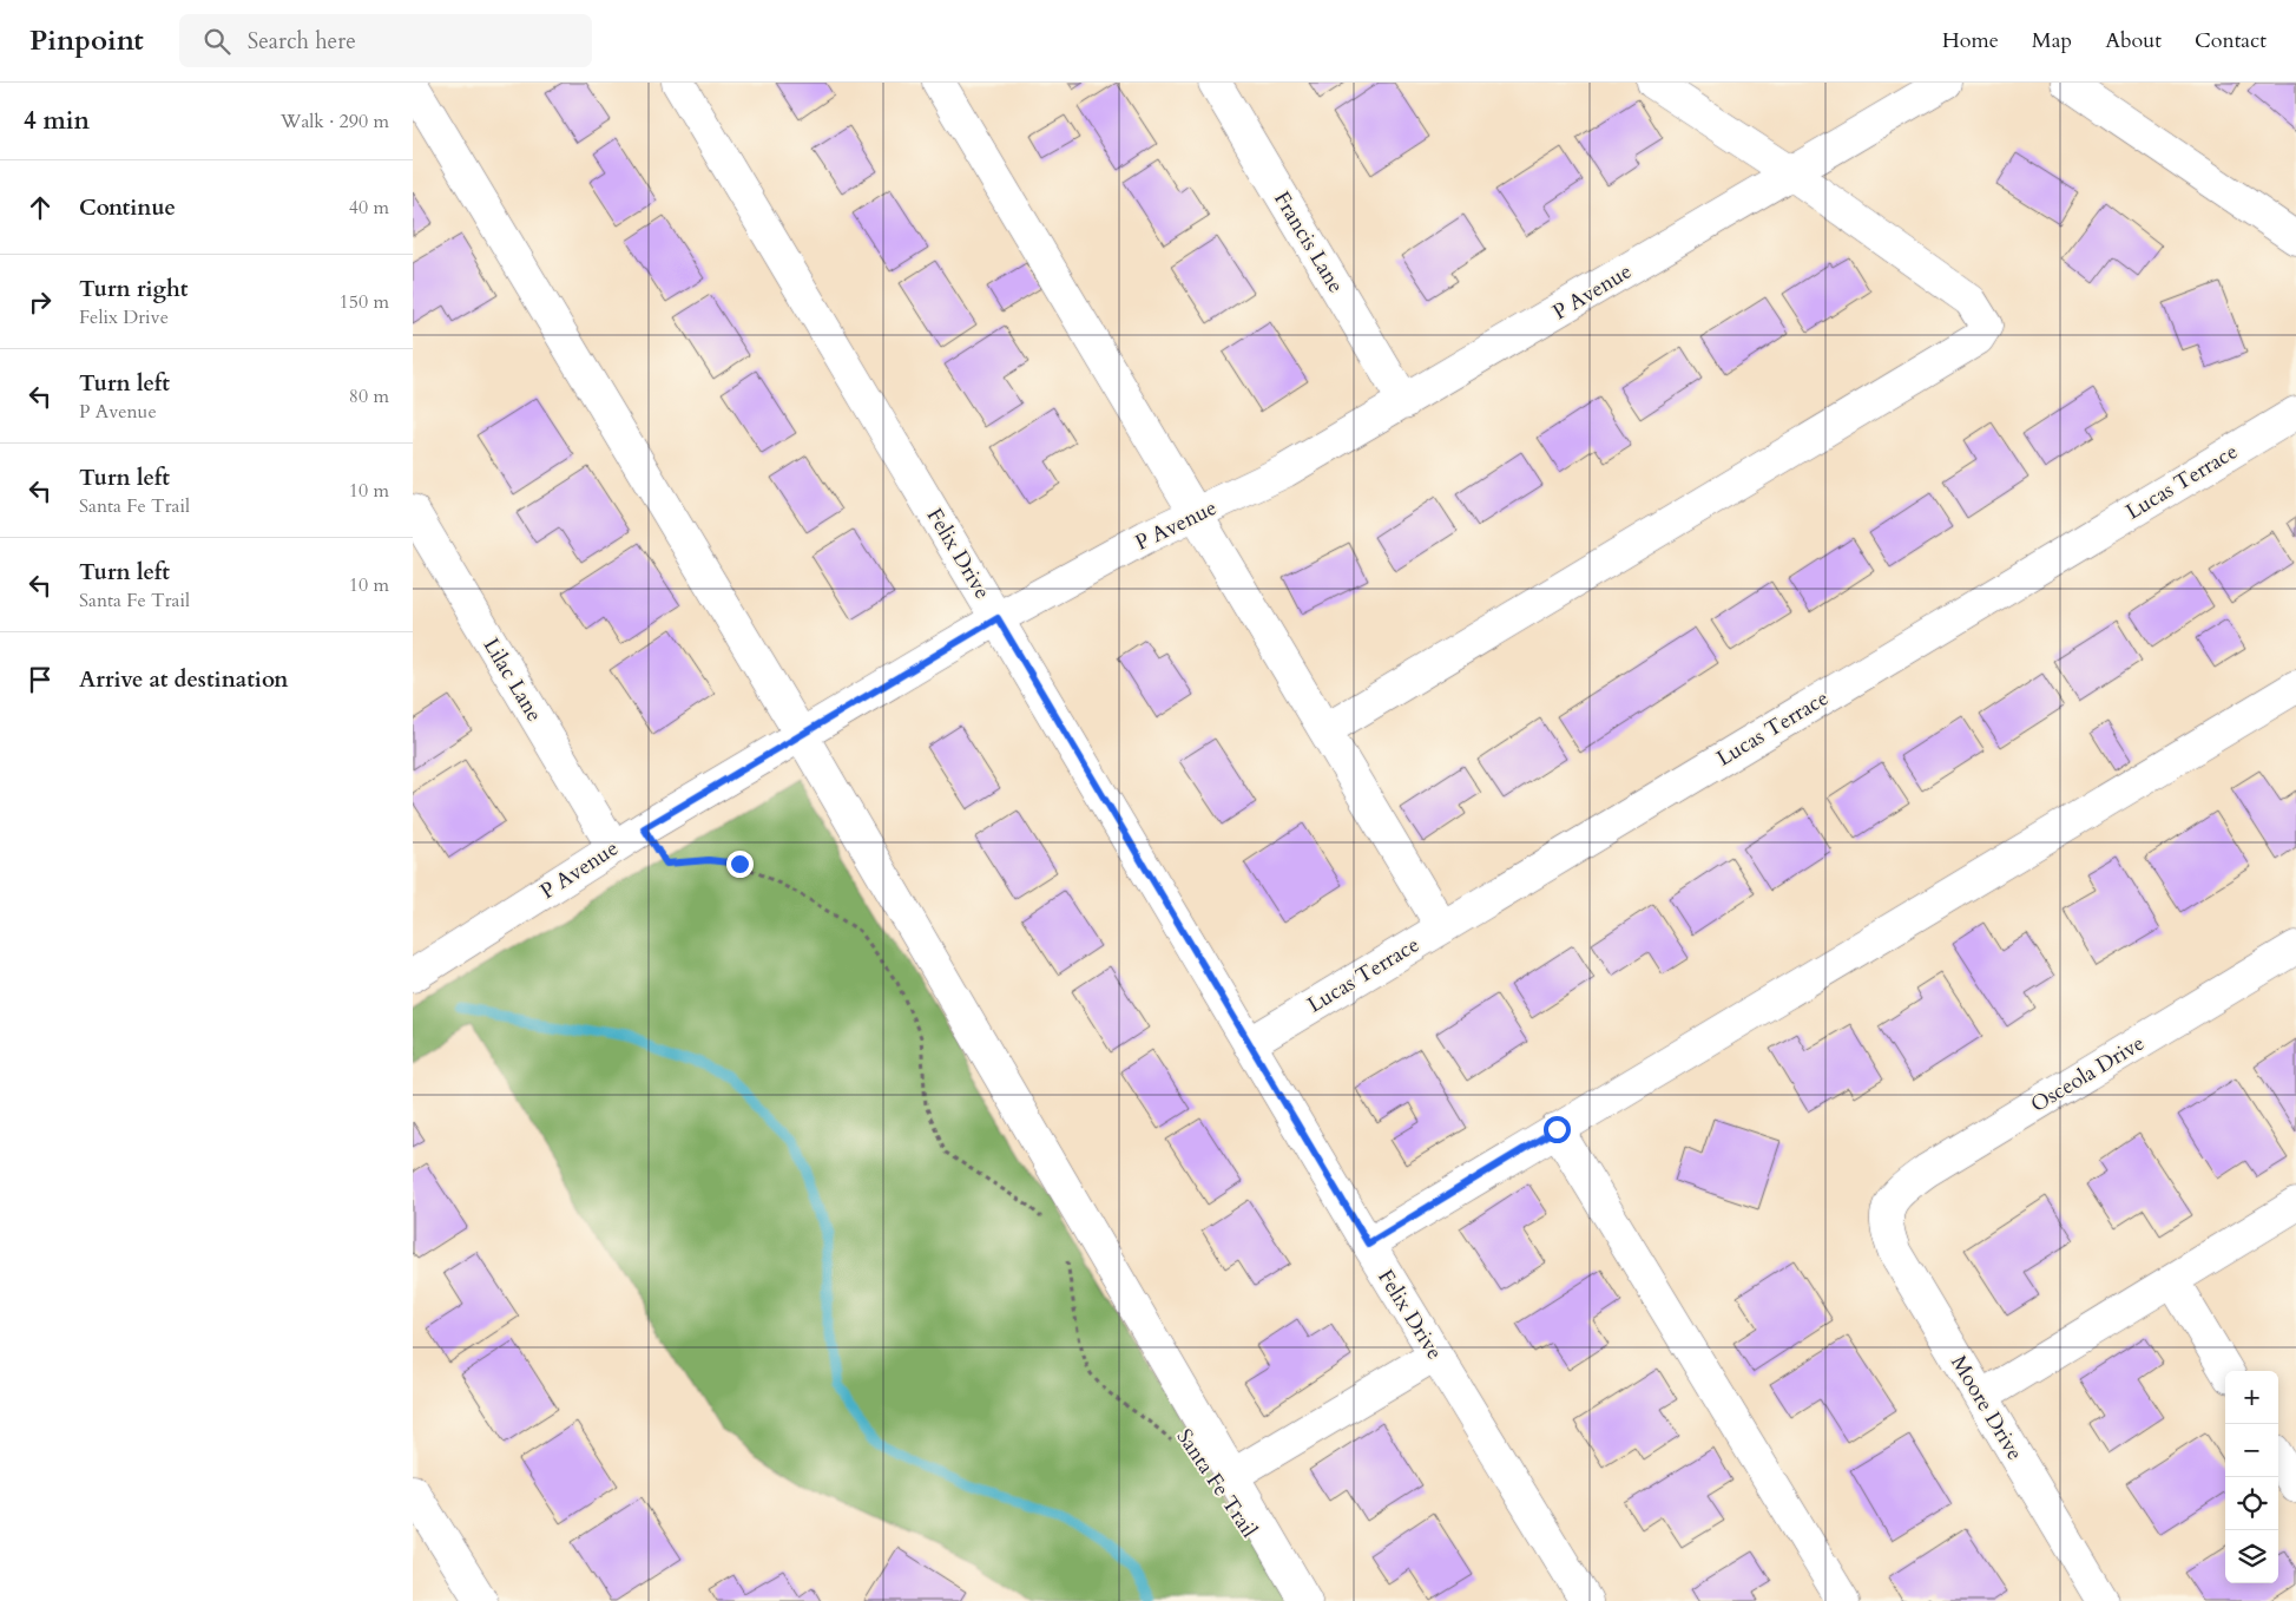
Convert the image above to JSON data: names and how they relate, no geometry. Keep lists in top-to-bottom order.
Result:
{
  "streets": {
    "street": [
      "Francis Lane",
      "P Avenue",
      "Lucas Terrace",
      "Felix Drive",
      "Lilac Lane",
      "Osceola Drive",
      "Moore Drive"
    ],
    "path": ["Santa Fe Trail"]
  },
  "crossings": [
    ["Francis Lane", "P Avenue"],
    ["P Avenue", "Felix Drive"],
    ["P Avenue", "Lilac Lane"],
    ["Lucas Terrace", "Felix Drive"],
    ["Osceola Drive", "Moore Drive"]
  ],
  "page": {
    "header": "Pinpoint",
    "search": "Search here",
    "nav": [
      "Home",
      "Map",
      "About",
      "Contact"
    ],
    "heading": ["4 min", "Walk · 290 m"],
    "list": [
      ["Continue", "40 m"],
      ["Turn right", "Felix Drive", "150 m"],
      ["Turn left", "P Avenue", "80 m"],
      ["Turn left", "Santa Fe Trail", "10 m"],
      ["Turn left", "Santa Fe Trail", "10 m"],
      "Arrive at destination"
    ],
    "map_buttons": ["+", "−"]
  }
}
